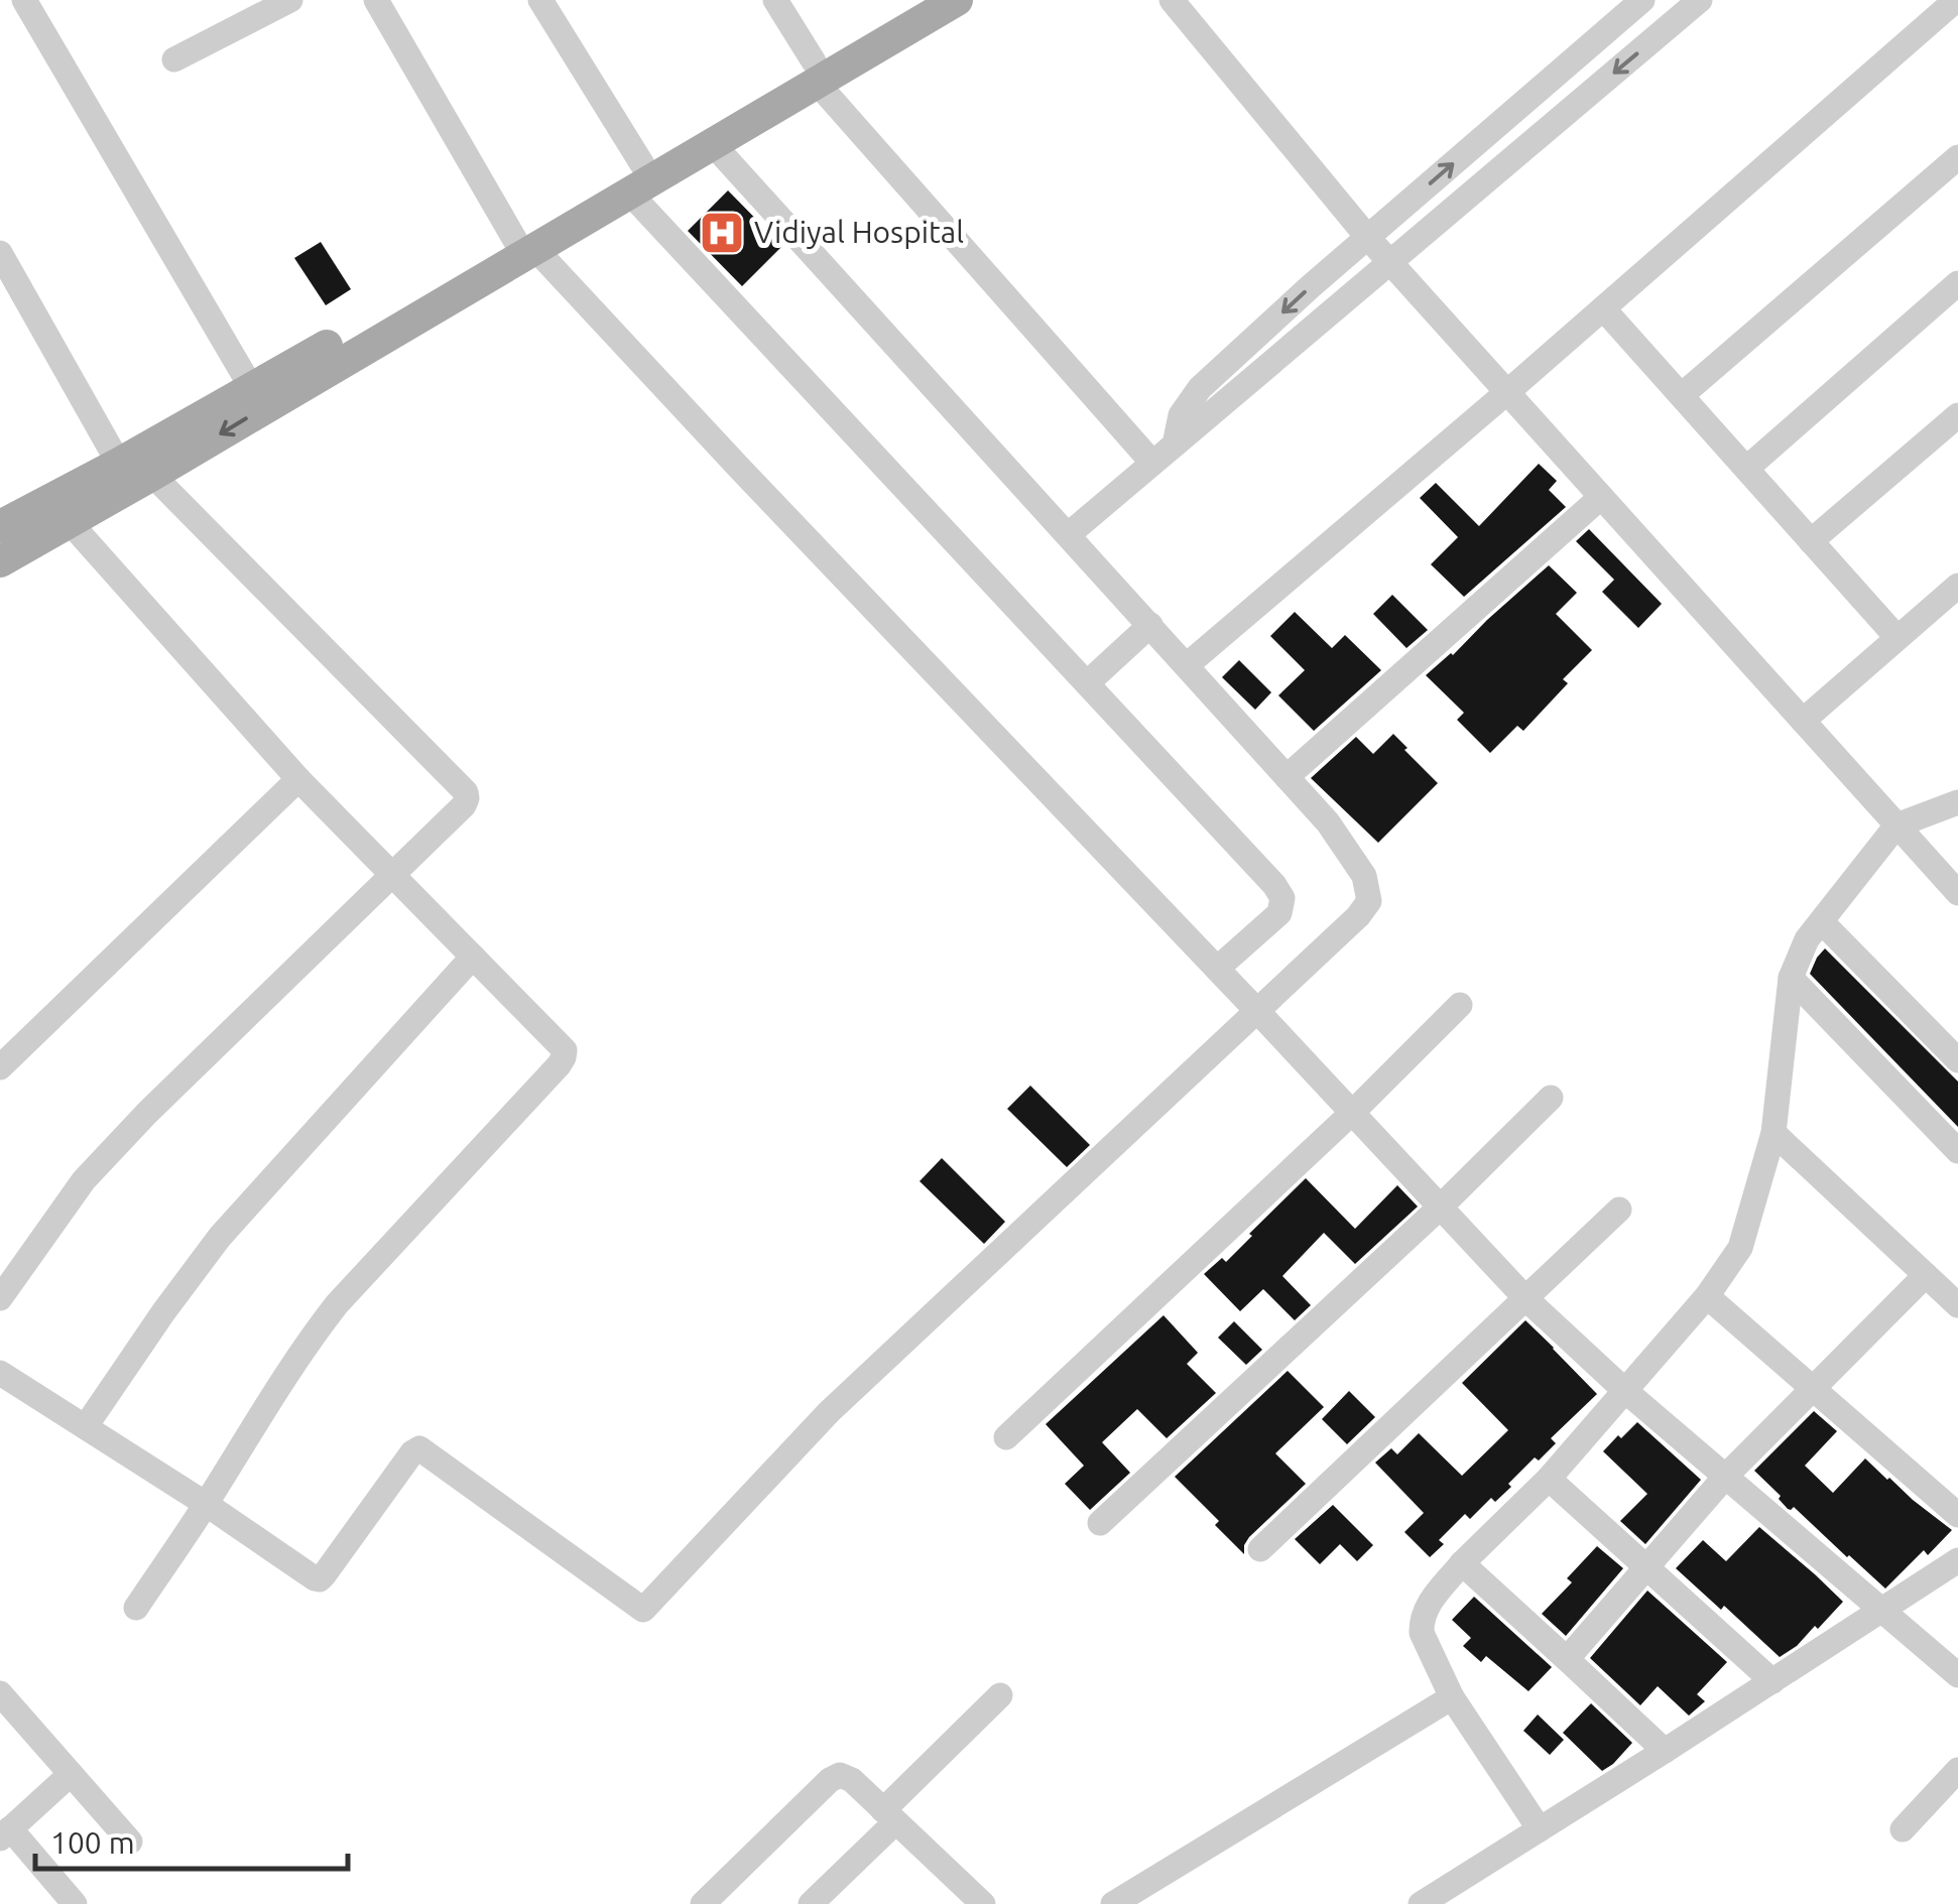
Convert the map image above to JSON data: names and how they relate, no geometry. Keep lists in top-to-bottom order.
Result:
{
  "places": {
    "hospital": ["Vidiyal Hospital"]
  },
  "scale_bar": "100 m"
}
